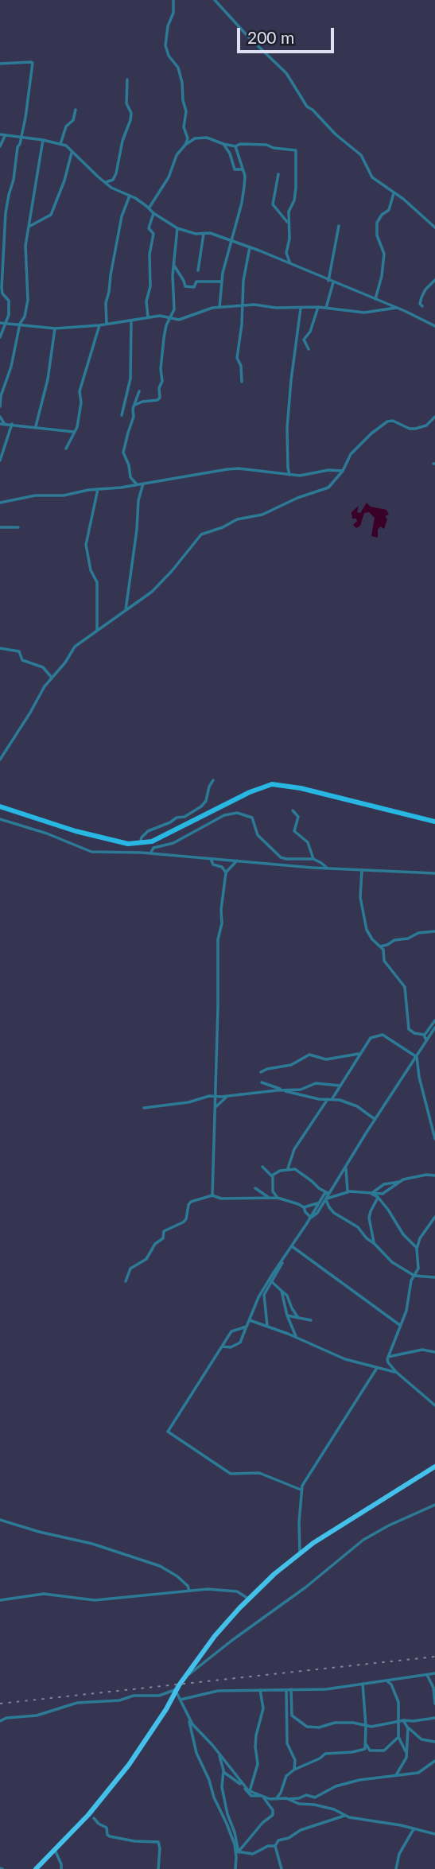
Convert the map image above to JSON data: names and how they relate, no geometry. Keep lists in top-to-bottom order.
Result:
{
  "scale_bar": "200 m"
}
